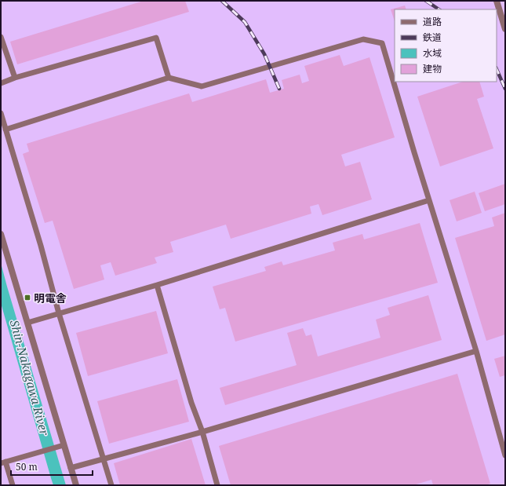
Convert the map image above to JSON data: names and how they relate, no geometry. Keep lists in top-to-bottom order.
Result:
{
  "water": ["Shin-Nakagawa River"],
  "places": {
    "transit": ["明電舎"]
  },
  "legend": [
    "道路",
    "鉄道",
    "水域",
    "建物"
  ],
  "scale_bar": "50 m"
}
